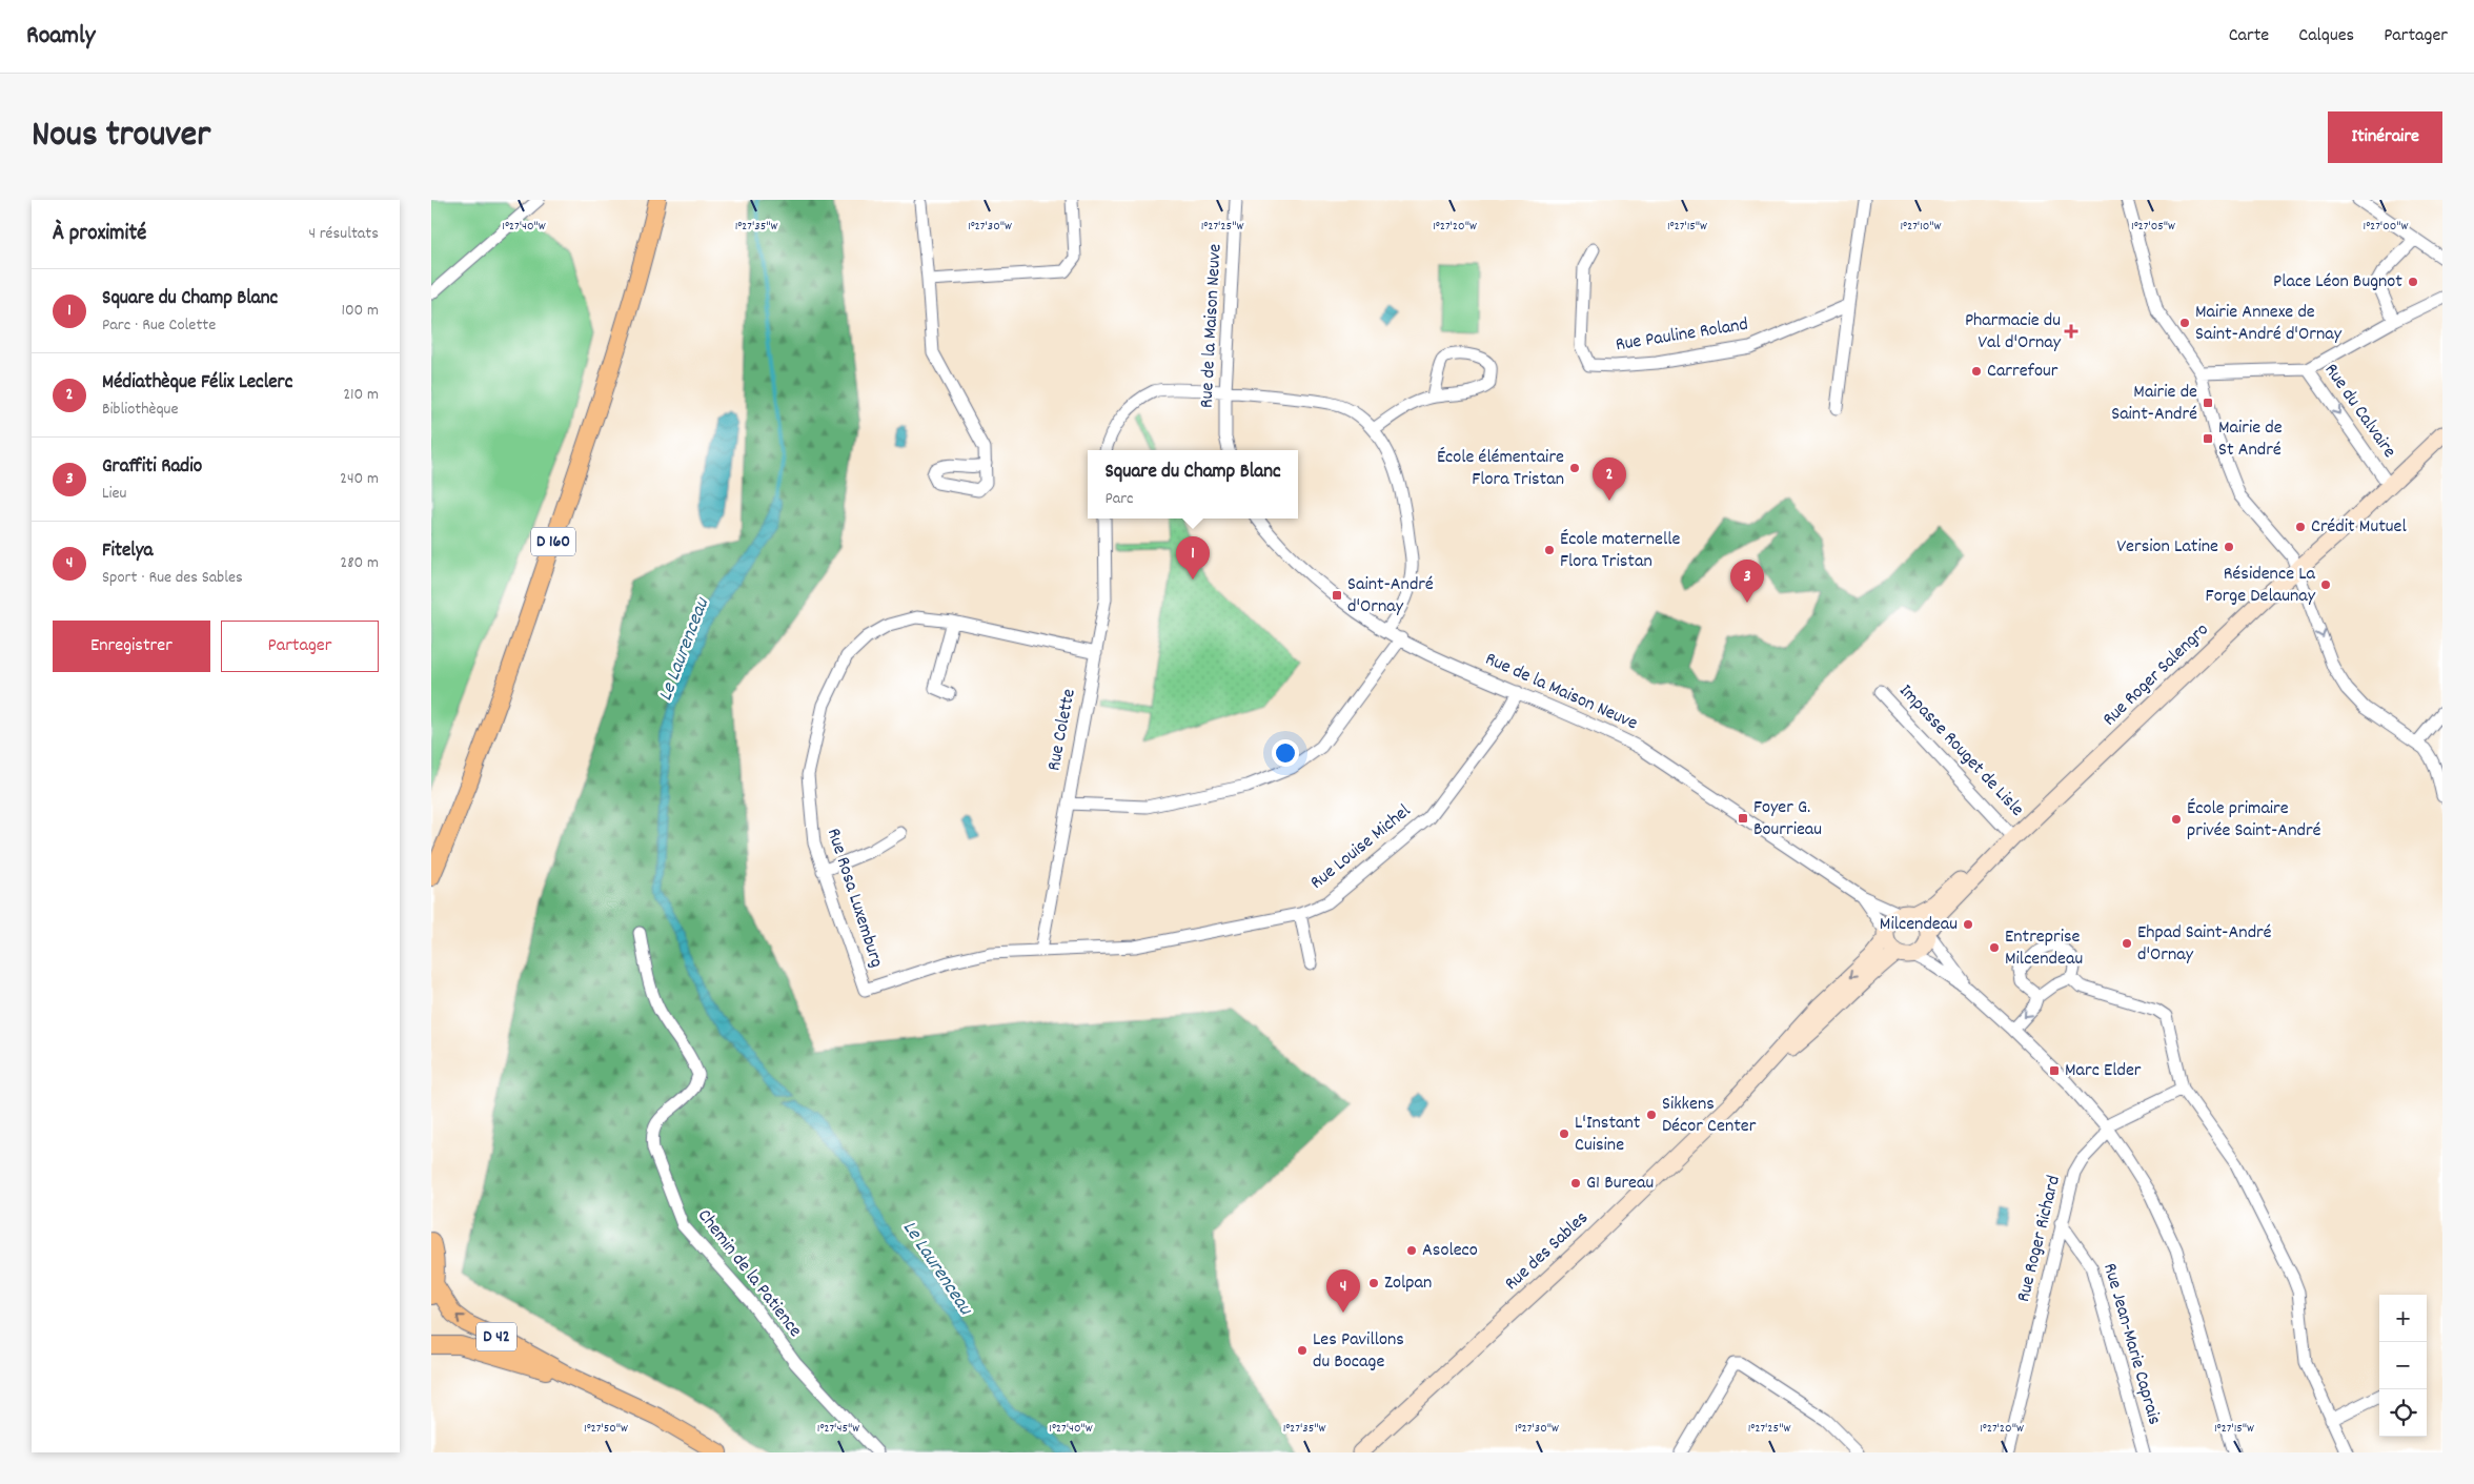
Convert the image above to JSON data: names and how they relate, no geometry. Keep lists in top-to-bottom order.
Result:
{
  "streets": {
    "main road": [
      "D 160",
      "Rue Roger Salengro",
      "Rue des Sables",
      "D 42"
    ],
    "street": [
      "Rue de la Maison Neuve",
      "Rue Pauline Roland",
      "Rue du Calvaire",
      "Rue Colette",
      "Impasse Rouget de Lisle",
      "Rue Louise Michel",
      "Rue Rosa Luxemburg",
      "Rue Roger Richard",
      "Chemin de la Patience",
      "Rue Jean-Marie Caprais"
    ]
  },
  "crossings": [
    ["Rue de la Maison Neuve", "Rue Roger Salengro"],
    ["Rue de la Maison Neuve", "Rue Louise Michel"],
    ["Rue de la Maison Neuve", "Rue des Sables"],
    ["Rue du Calvaire", "Rue Roger Salengro"],
    ["Rue Roger Salengro", "Impasse Rouget de Lisle"],
    ["Rue Roger Salengro", "Rue des Sables"],
    ["Rue Colette", "Rue Louise Michel"],
    ["Rue Colette", "Rue Rosa Luxemburg"],
    ["Rue Louise Michel", "Rue Rosa Luxemburg"],
    ["Rue Roger Richard", "Rue Jean-Marie Caprais"]
  ],
  "one_way": ["Rue du Calvaire"],
  "water": ["Le Laurenceau"],
  "places": {
    "other": [
      "Place Léon Bugnot",
      "Mairie Annexe de Saint-André d'Ornay",
      "Carrefour",
      "École élémentaire Flora Tristan",
      "Crédit Mutuel",
      "Version Latine",
      "École maternelle Flora Tristan",
      "Résidence La Forge Delaunay",
      "École primaire privée Saint-André",
      "Milcendeau",
      "Ehpad Saint-André d'Ornay",
      "Entreprise Milcendeau",
      "Sikkens Décor Center",
      "L'Instant Cuisine",
      "G1 Bureau",
      "Asoleco",
      "Zolpan",
      "Les Pavillons du Bocage"
    ],
    "health": ["Pharmacie du Val d'Ornay"],
    "transit": [
      "Mairie de Saint-André",
      "Mairie de St André",
      "Saint-André d'Ornay",
      "Foyer G. Bourrieau",
      "Marc Elder"
    ]
  },
  "page": {
    "header": "Roamly",
    "nav": ["Carte", "Calques", "Partager"],
    "title": "Nous trouver",
    "buttons": [
      "Itinéraire",
      ["Enregistrer", "Partager"]
    ],
    "heading": ["À proximité", "4 résultats"],
    "list": [
      {
        "mark": "1",
        "name": "Square du Champ Blanc",
        "note": "Parc · Rue Colette",
        "value": "100 m"
      },
      {
        "mark": "2",
        "name": "Médiathèque Félix Leclerc",
        "note": "Bibliothèque",
        "value": "210 m"
      },
      {
        "mark": "3",
        "name": "Graffiti Radio",
        "note": "Lieu",
        "value": "240 m"
      },
      {
        "mark": "4",
        "name": "Fitelya",
        "note": "Sport · Rue des Sables",
        "value": "280 m"
      }
    ],
    "popup": ["Square du Champ Blanc", "Parc"],
    "pins": [
      "2",
      "1",
      "3",
      "4"
    ],
    "map_buttons": ["+", "−"]
  },
  "coordinates": [
    "1°27'40\"W",
    "1°27'35\"W",
    "1°27'25\"W",
    "1°27'20\"W",
    "1°27'10\"W",
    "1°27'05\"W",
    "1°27'00\"W",
    "1°27'30\"W",
    "1°27'15\"W",
    "1°27'50\"W",
    "1°27'45\"W"
  ]
}
